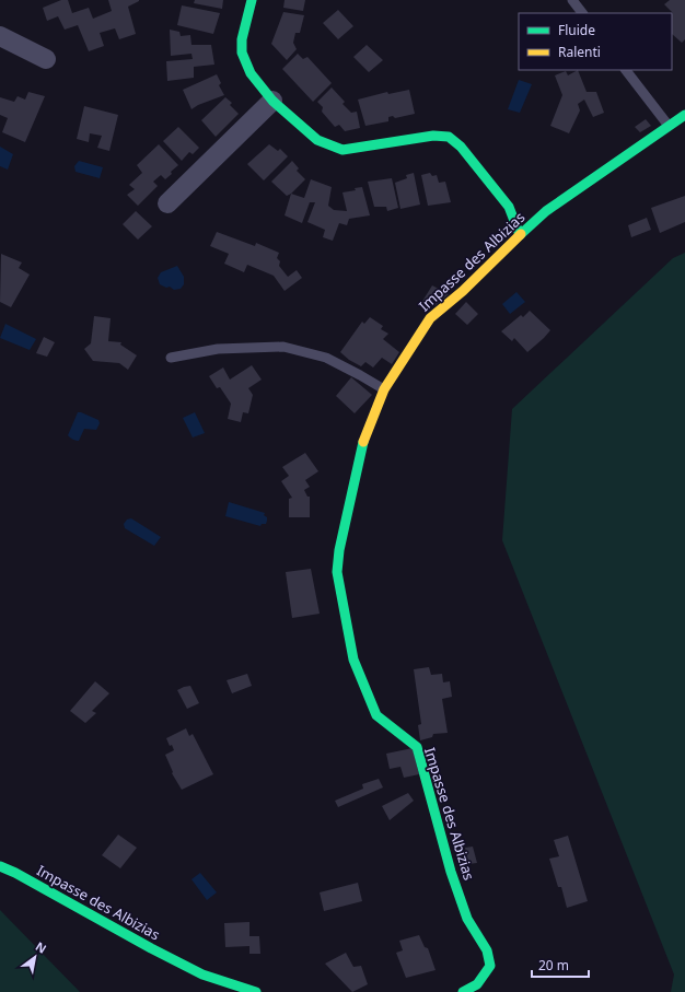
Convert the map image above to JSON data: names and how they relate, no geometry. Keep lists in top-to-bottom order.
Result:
{
  "streets": {
    "street": ["Impasse des Albizias"]
  },
  "legend": ["Fluide", "Ralenti"],
  "scale_bar": "20 m",
  "north": "top right"
}
